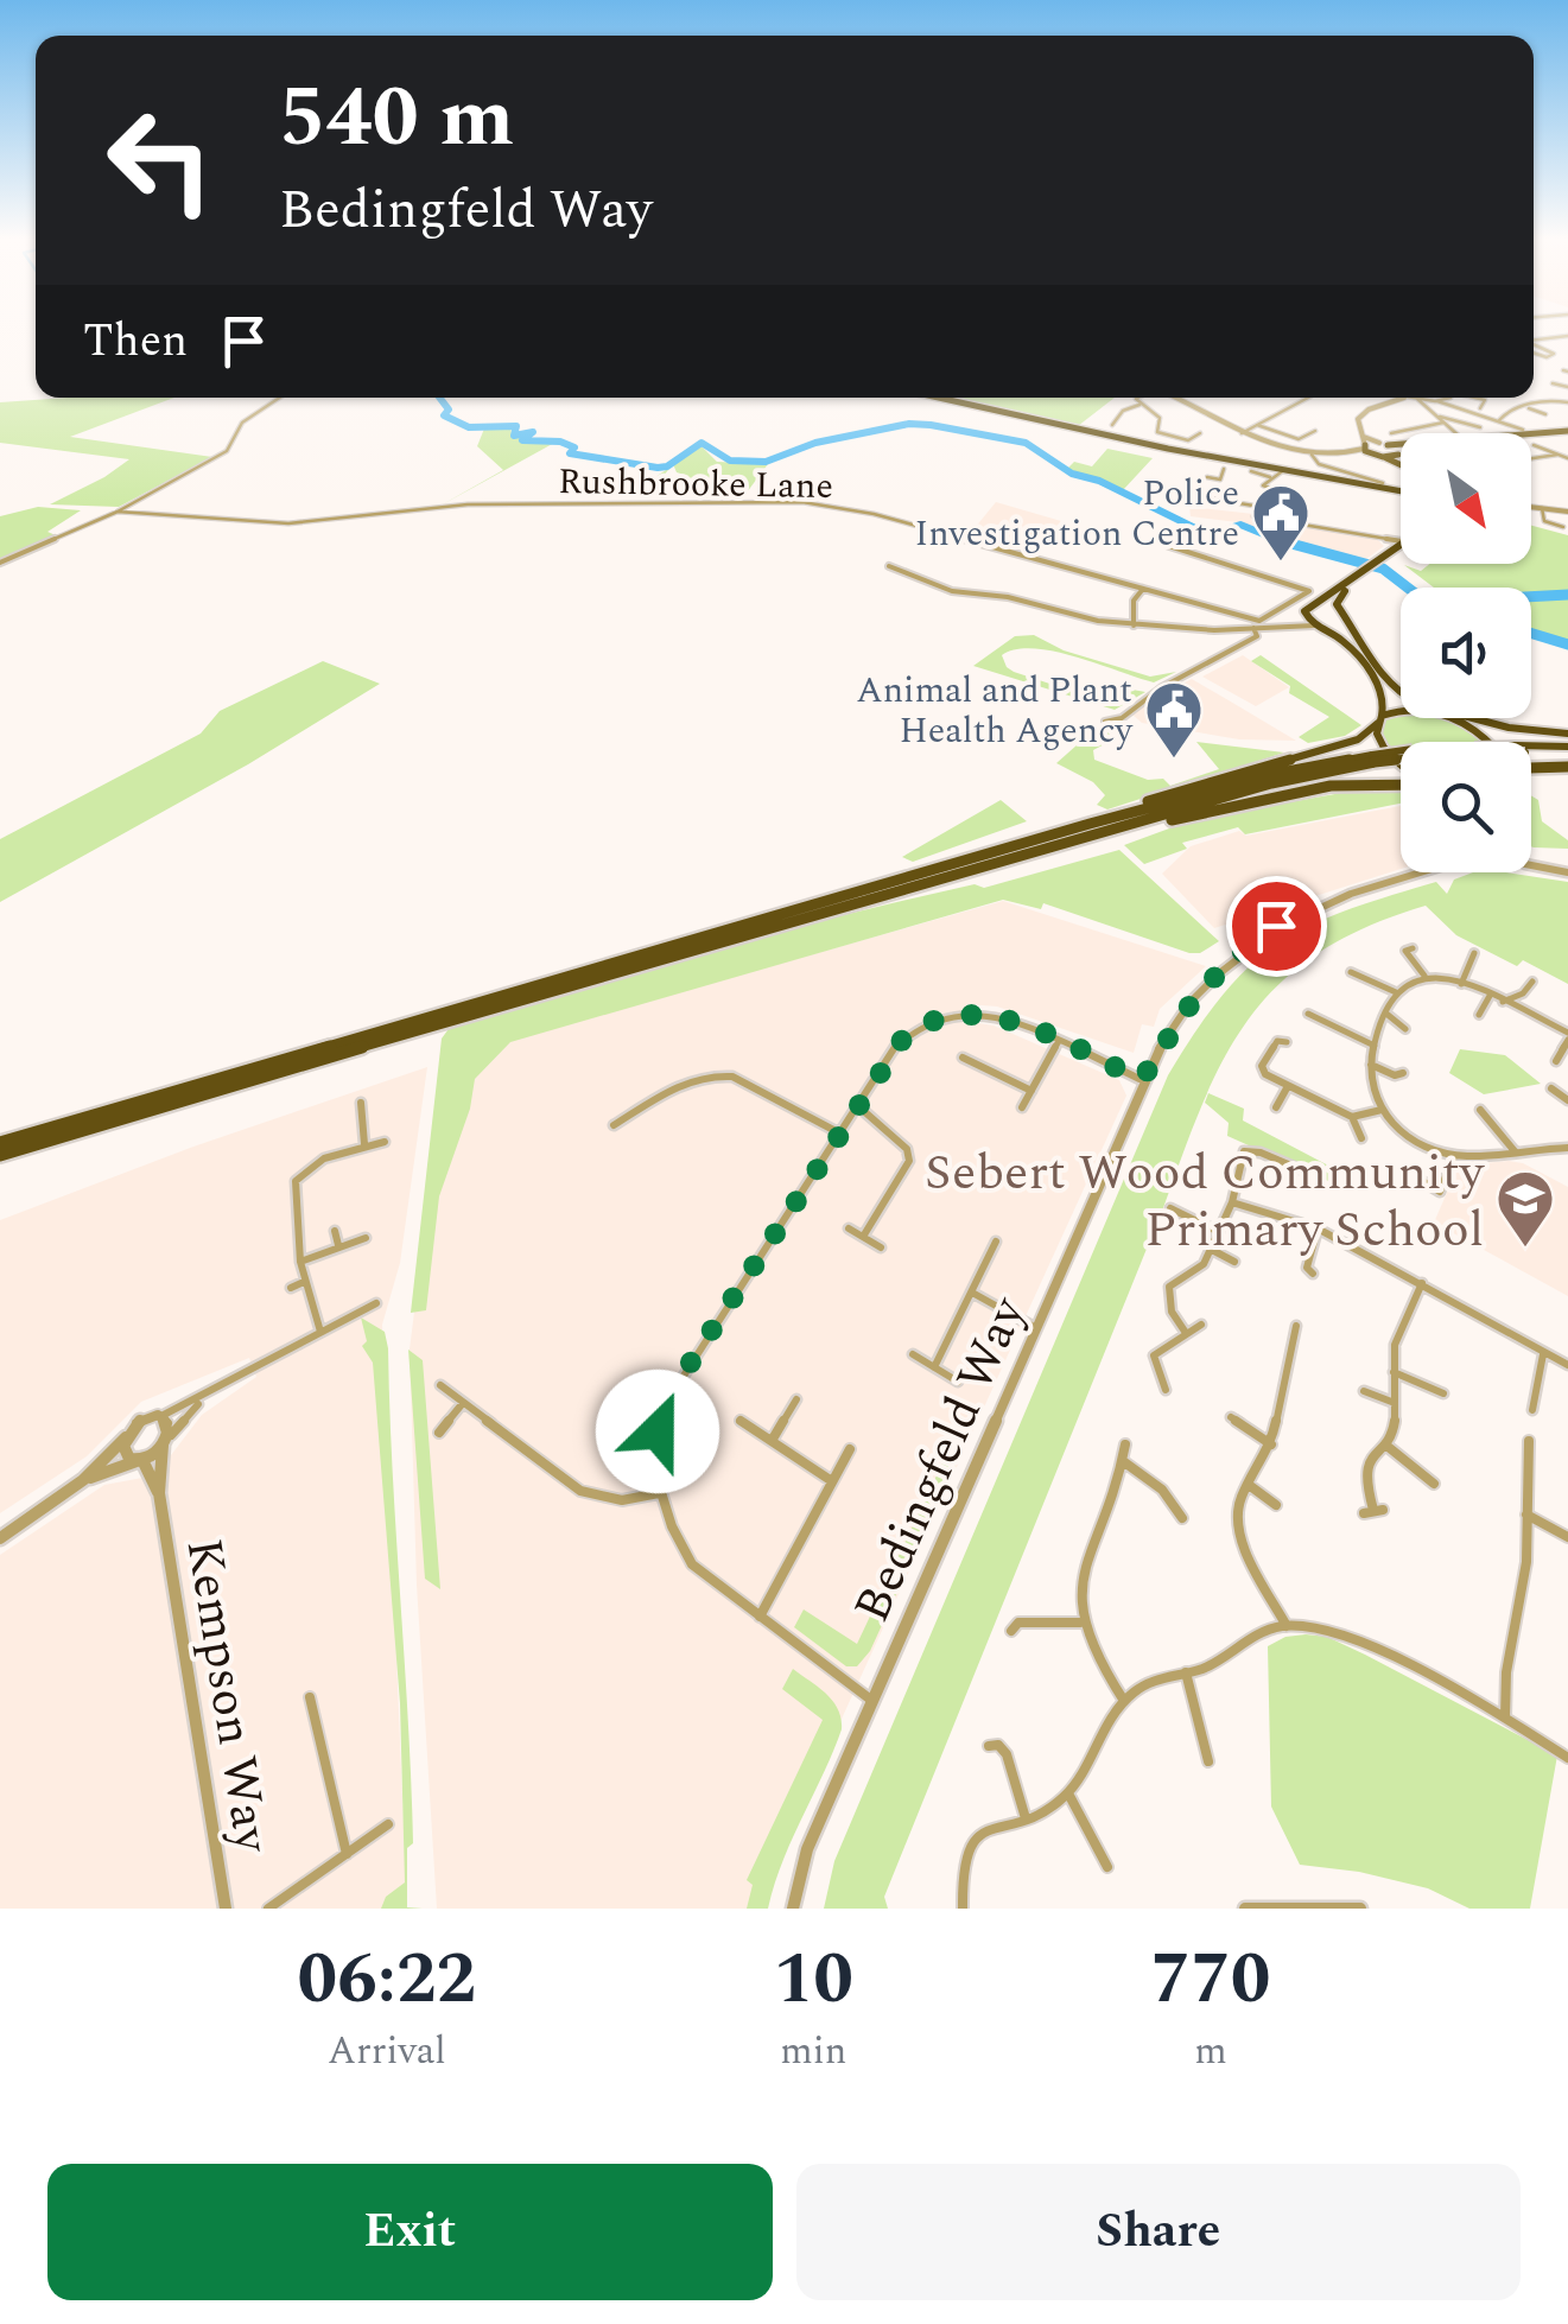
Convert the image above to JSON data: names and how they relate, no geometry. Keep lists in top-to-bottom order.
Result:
{
  "streets": {
    "street": ["Rushbrooke Lane", "Bedingfeld Way", "Kempson Way"]
  },
  "places": {
    "public building": ["Police Investigation Centre", "Animal and Plant Health Agency"],
    "school or university": ["Sebert Wood Community Primary School"]
  },
  "north": "bottom right",
  "page": {
    "turn": ["540 m", "Bedingfeld Way"],
    "then": "Then",
    "eta": [
      "06:22",
      "Arrival",
      "10",
      "min",
      "770",
      "m"
    ],
    "buttons": ["Exit", "Share"]
  }
}
